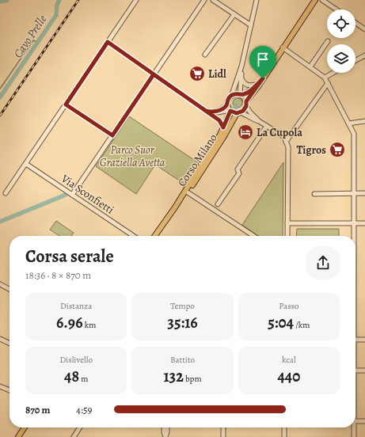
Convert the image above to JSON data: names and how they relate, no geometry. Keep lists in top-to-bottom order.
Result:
{
  "streets": {
    "main road": ["Corso Milano"],
    "street": ["Via Sconfietti"]
  },
  "water": ["Cavo Prelle"],
  "parks": ["Parco Suor Graziella Avetta"],
  "places": {
    "supermarket": ["Lidl", "Tigros"],
    "hotel": ["La Cupola"]
  },
  "page": {
    "heading": ["Corsa serale", "18:36 · 8 × 870 m"],
    "stats": [
      ["Distanza", "6.96 km"],
      ["Tempo", "35:16"],
      ["Passo", "5:04 /km"],
      ["Dislivello", "48 m"],
      ["Battito", "132 bpm"],
      ["kcal", "440"]
    ],
    "list": [
      {
        "name": "870 m",
        "note": "4:59"
      }
    ]
  }
}
